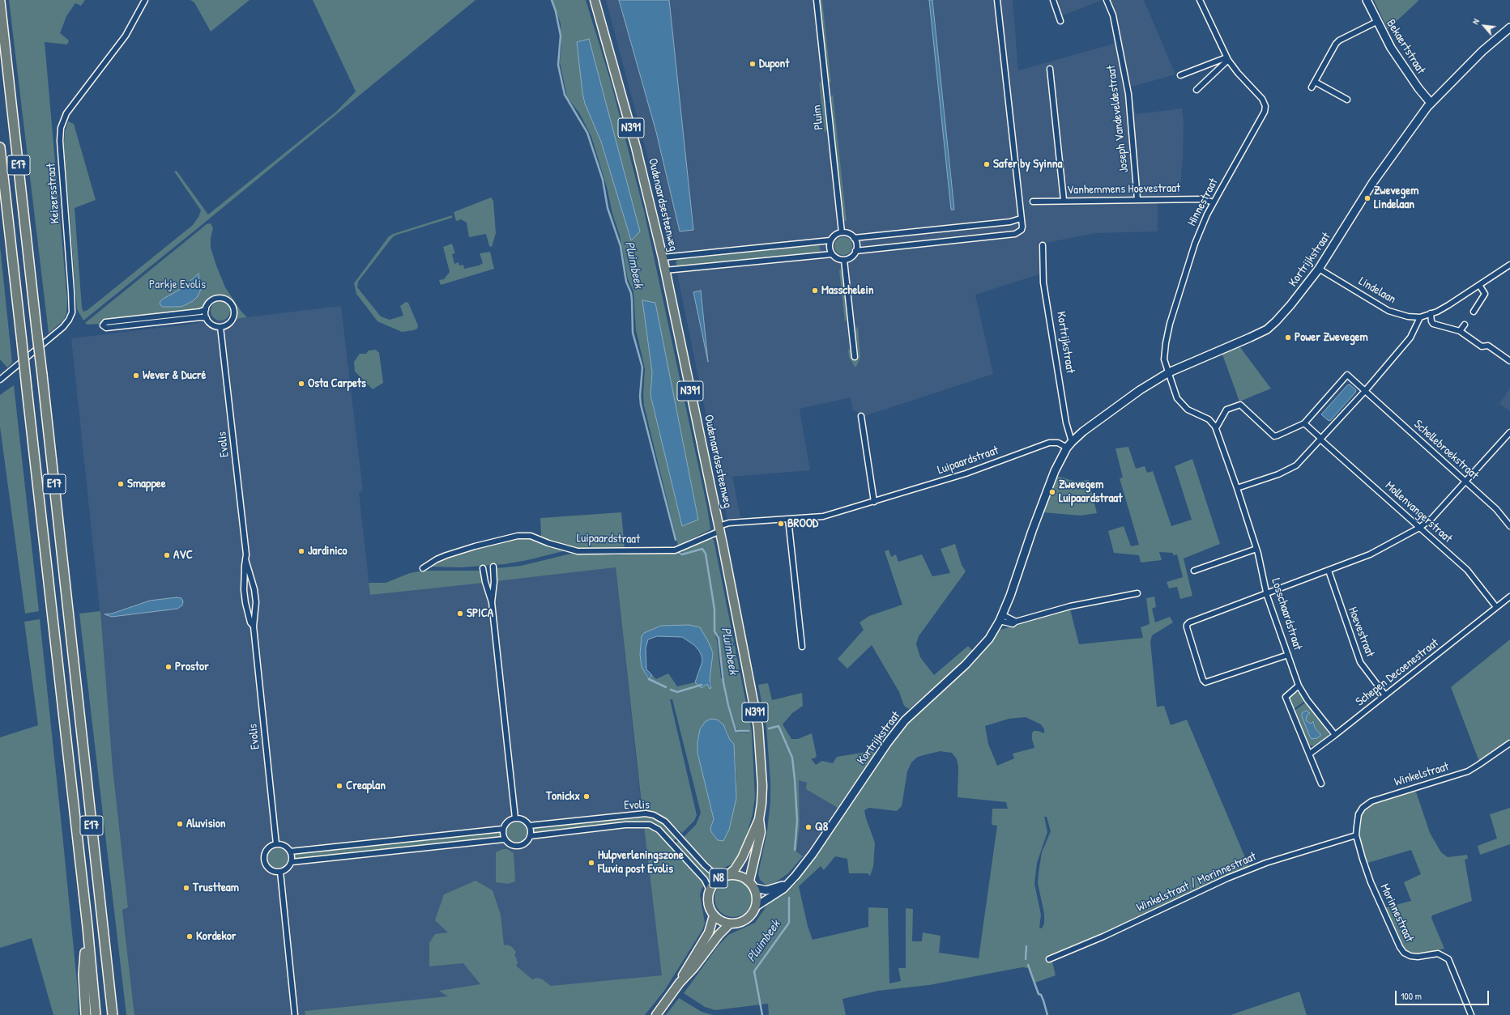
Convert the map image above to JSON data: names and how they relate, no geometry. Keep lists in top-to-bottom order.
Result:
{
  "streets": {
    "highway": ["E17"],
    "main road": [
      "Bekaertstraat",
      "N391",
      "Oudenaardsesteenweg",
      "Kortrijkstraat",
      "N8"
    ],
    "street": [
      "Pluim",
      "Joseph Vandeveldestraat",
      "Vanhemmens Hoevestraat",
      "Keizersstraat",
      "Hinnestraat",
      "Lindelaan",
      "Evolis",
      "Schellebroekstraat",
      "Luipaardstraat",
      "Mollenvangerstraat",
      "Losschaardstraat",
      "Hoevestraat",
      "Schepen Decoenestraat",
      "Winkelstraat",
      "Winkelstraat / Morinnestraat",
      "Morinnestraat"
    ]
  },
  "crossings": [
    ["Bekaertstraat", "Kortrijkstraat"],
    ["Joseph Vandeveldestraat", "Vanhemmens Hoevestraat"],
    ["Vanhemmens Hoevestraat", "Hinnestraat"],
    ["Hinnestraat", "Kortrijkstraat"],
    ["Hinnestraat", "Losschaardstraat"],
    ["Oudenaardsesteenweg", "Kortrijkstraat"],
    ["Oudenaardsesteenweg", "Evolis"],
    ["Oudenaardsesteenweg", "Luipaardstraat"],
    ["Oudenaardsesteenweg", "N8"],
    ["Kortrijkstraat", "Lindelaan"],
    ["Kortrijkstraat", "Evolis"],
    ["Kortrijkstraat", "Luipaardstraat"],
    ["Kortrijkstraat", "Losschaardstraat"],
    ["Kortrijkstraat", "N8"],
    ["Evolis", "N8"],
    ["Schellebroekstraat", "Mollenvangerstraat"],
    ["Mollenvangerstraat", "Schepen Decoenestraat"],
    ["Losschaardstraat", "Schepen Decoenestraat"],
    ["Hoevestraat", "Schepen Decoenestraat"],
    ["Winkelstraat", "Winkelstraat / Morinnestraat"],
    ["Winkelstraat", "Morinnestraat"],
    ["Winkelstraat / Morinnestraat", "Morinnestraat"]
  ],
  "water": ["Pluimbeek"],
  "parks": ["Parkje Evolis"],
  "places": [
    "Dupont",
    "Safer by Syinna",
    "Zwevegem Lindelaan",
    "Masschelein",
    "Power Zwevegem",
    "Wever & Ducré",
    "Osta Carpets",
    "Smappee",
    "Zwevegem Luipaardstraat",
    "BROOD",
    "Jardinico",
    "AVC",
    "SPICA",
    "Prostor",
    "Creaplan",
    "Tonickx",
    "Aluvision",
    "Q8",
    "Hulpverleningszone Fluvia post Evolis",
    "Trustteam",
    "Kordekor"
  ],
  "scale_bar": "100 m",
  "north": "top left"
}
